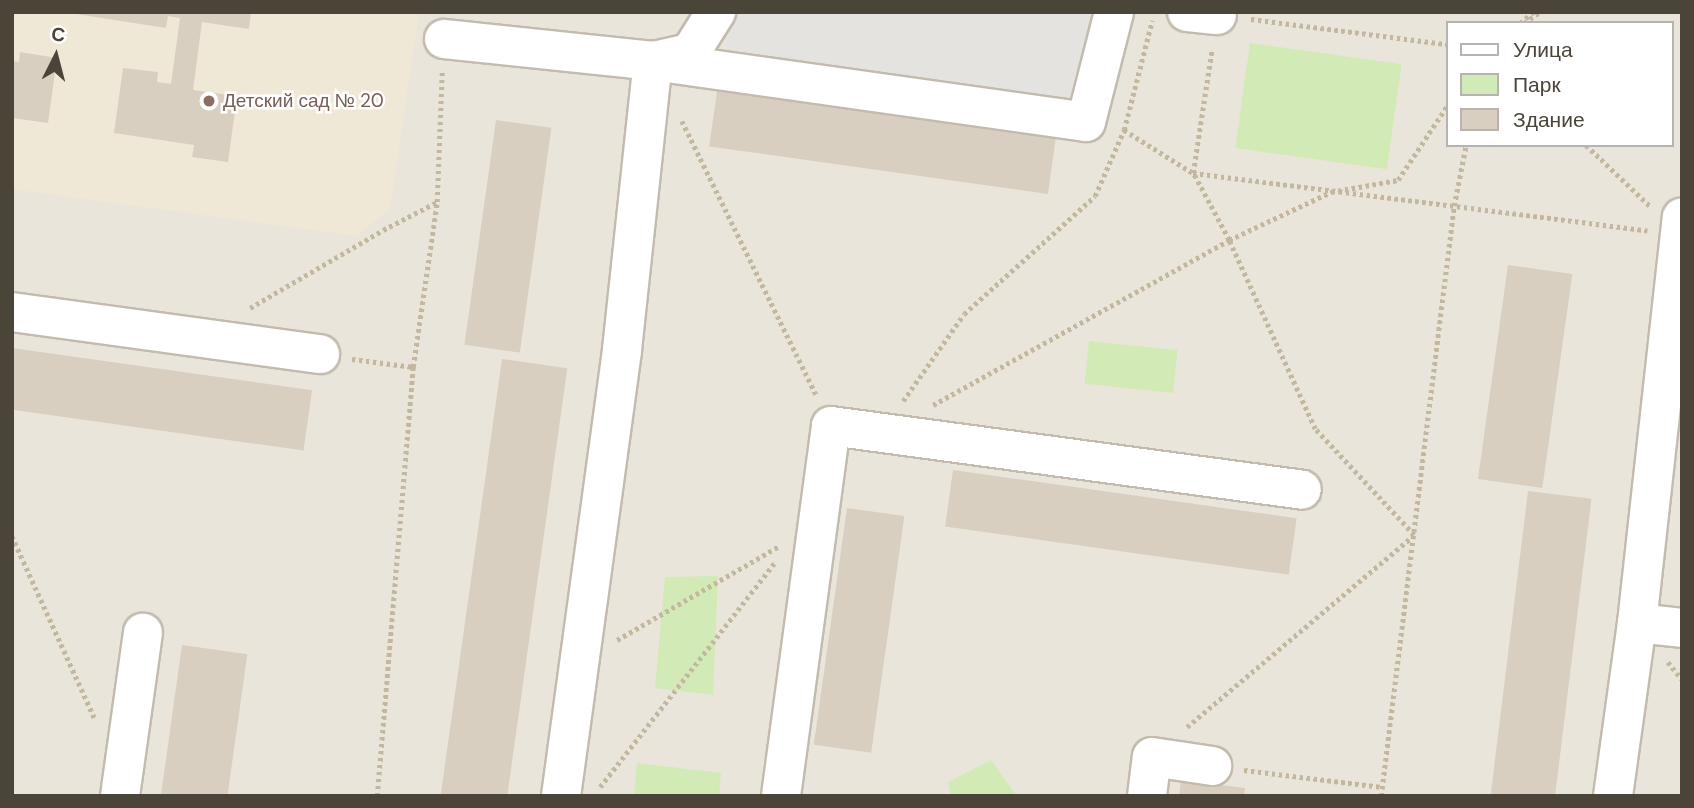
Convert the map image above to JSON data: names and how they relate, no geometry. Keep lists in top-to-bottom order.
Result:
{
  "places": ["Детский сад № 20"],
  "legend": ["Улица", "Парк", "Здание"],
  "north": "top"
}
